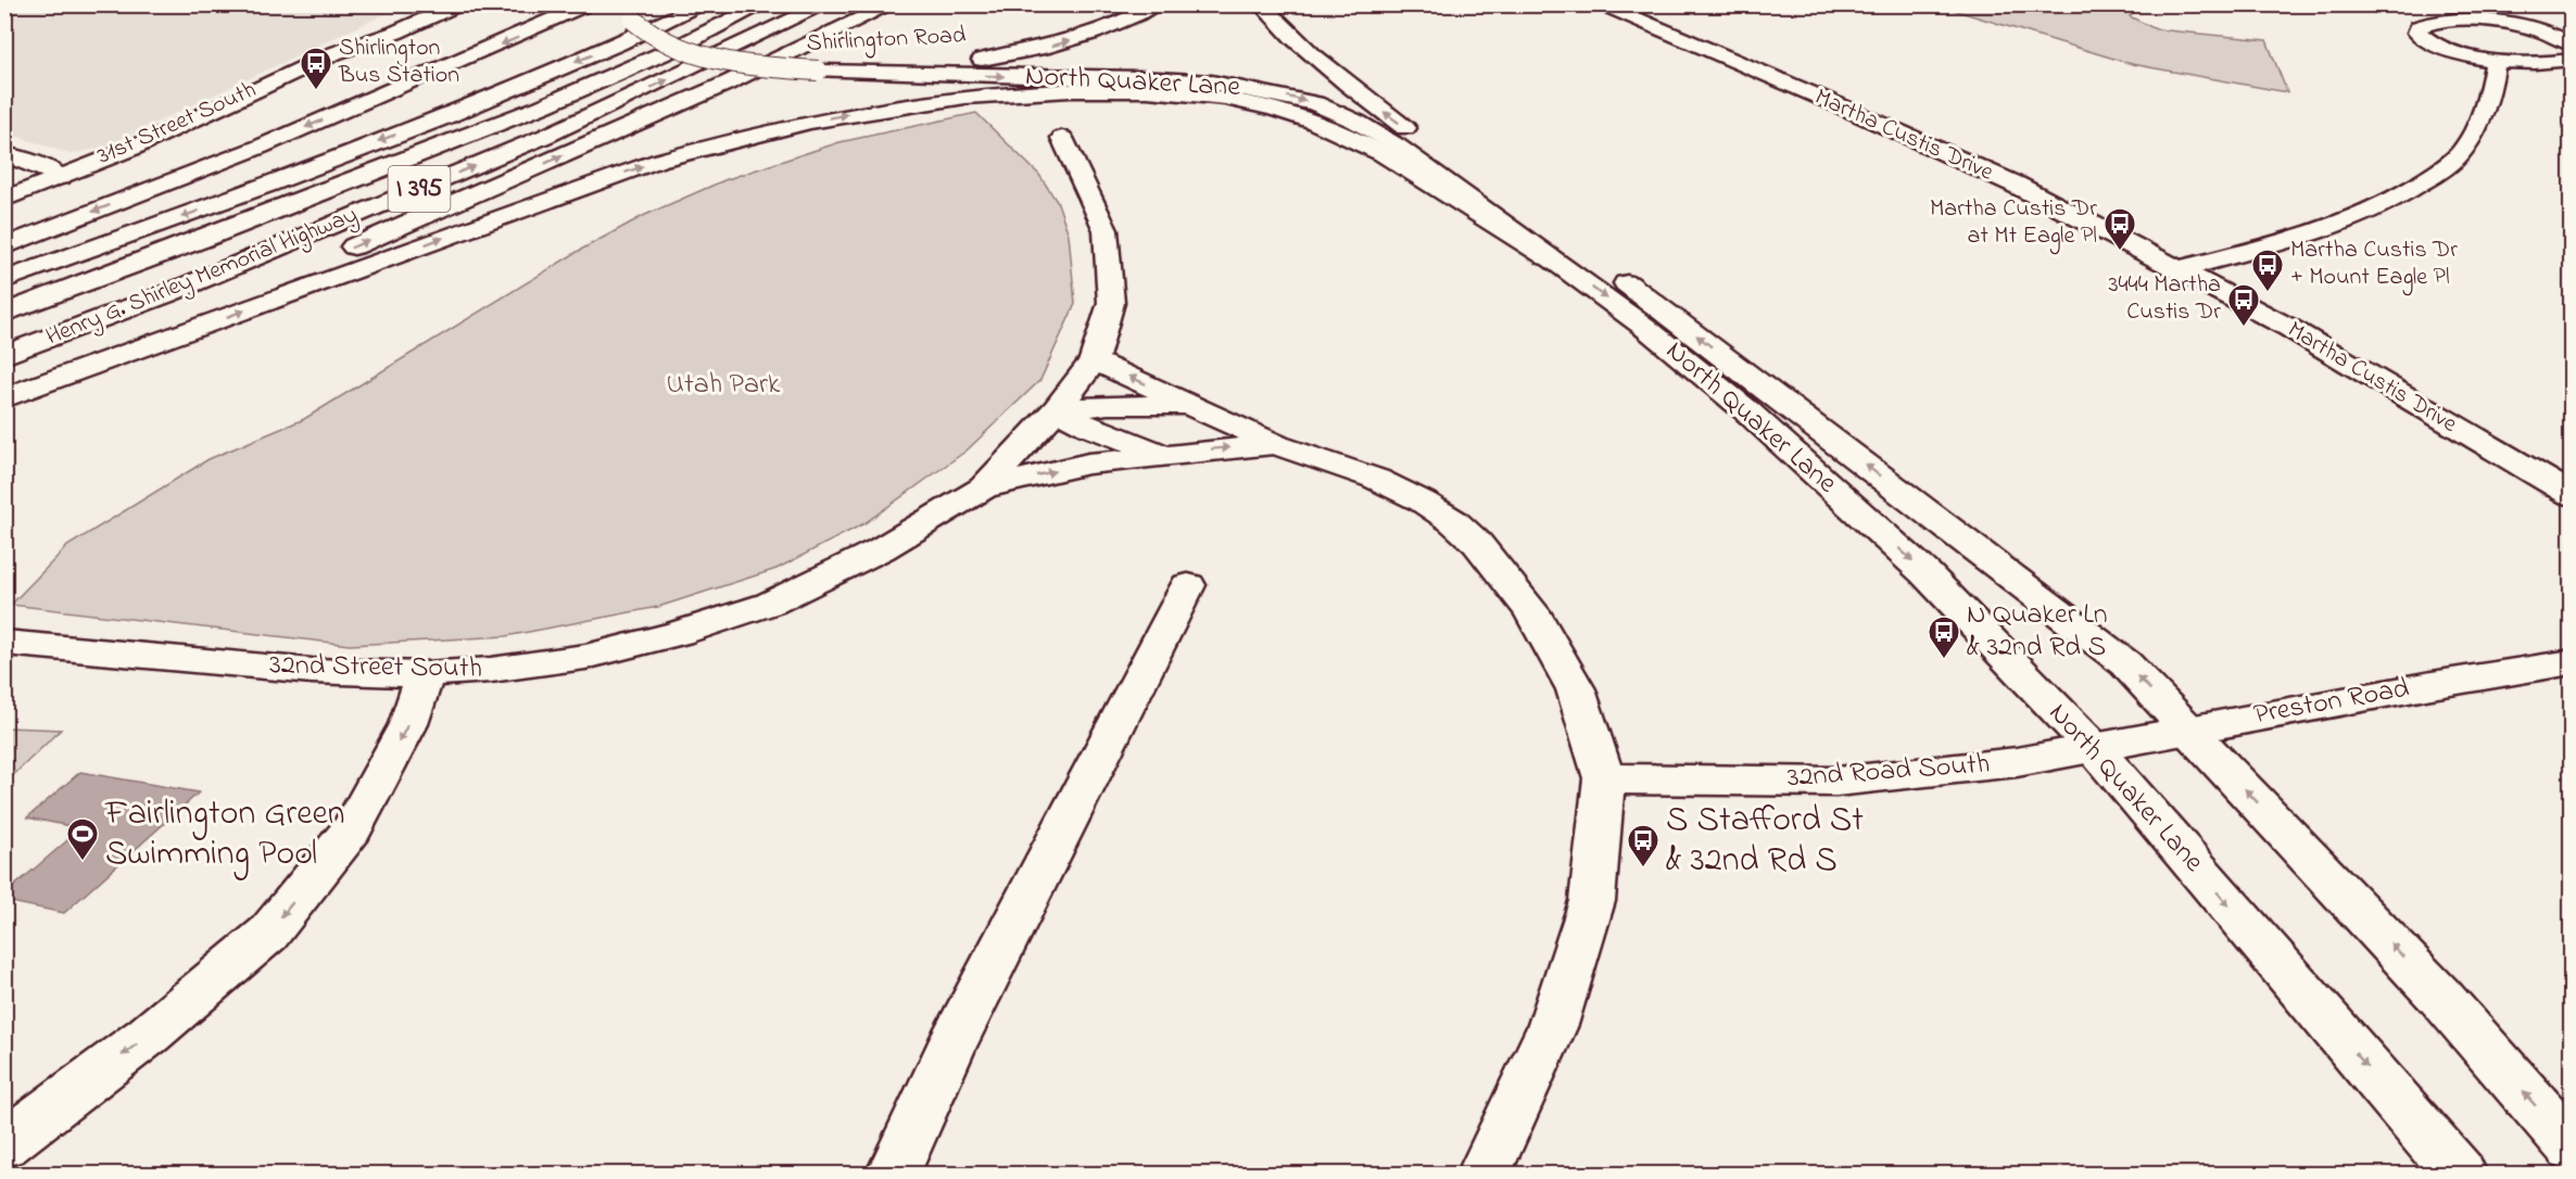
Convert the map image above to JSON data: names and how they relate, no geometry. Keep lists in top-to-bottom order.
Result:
{
  "streets": {
    "main road": [
      "Shirlington Road",
      "North Quaker Lane",
      "31st Street South",
      "Martha Custis Drive",
      "I 395",
      "Henry G. Shirley Memorial Highway",
      "32nd Street South",
      "Preston Road",
      "32nd Road South"
    ]
  },
  "crossings": [
    ["Shirlington Road", "North Quaker Lane"],
    ["North Quaker Lane", "Preston Road"],
    ["North Quaker Lane", "32nd Road South"],
    ["Preston Road", "32nd Road South"]
  ],
  "parks": ["Utah Park"],
  "places": {
    "bus stop": [
      "Shirlington Bus Station",
      "Martha Custis Dr at Mt Eagle Pl",
      "Martha Custis Dr + Mount Eagle Pl",
      "3444 Martha Custis Dr",
      "N Quaker Ln & 32nd Rd S",
      "S Stafford St & 32nd Rd S"
    ],
    "sports": ["Fairlington Green Swimming Pool"]
  }
}
